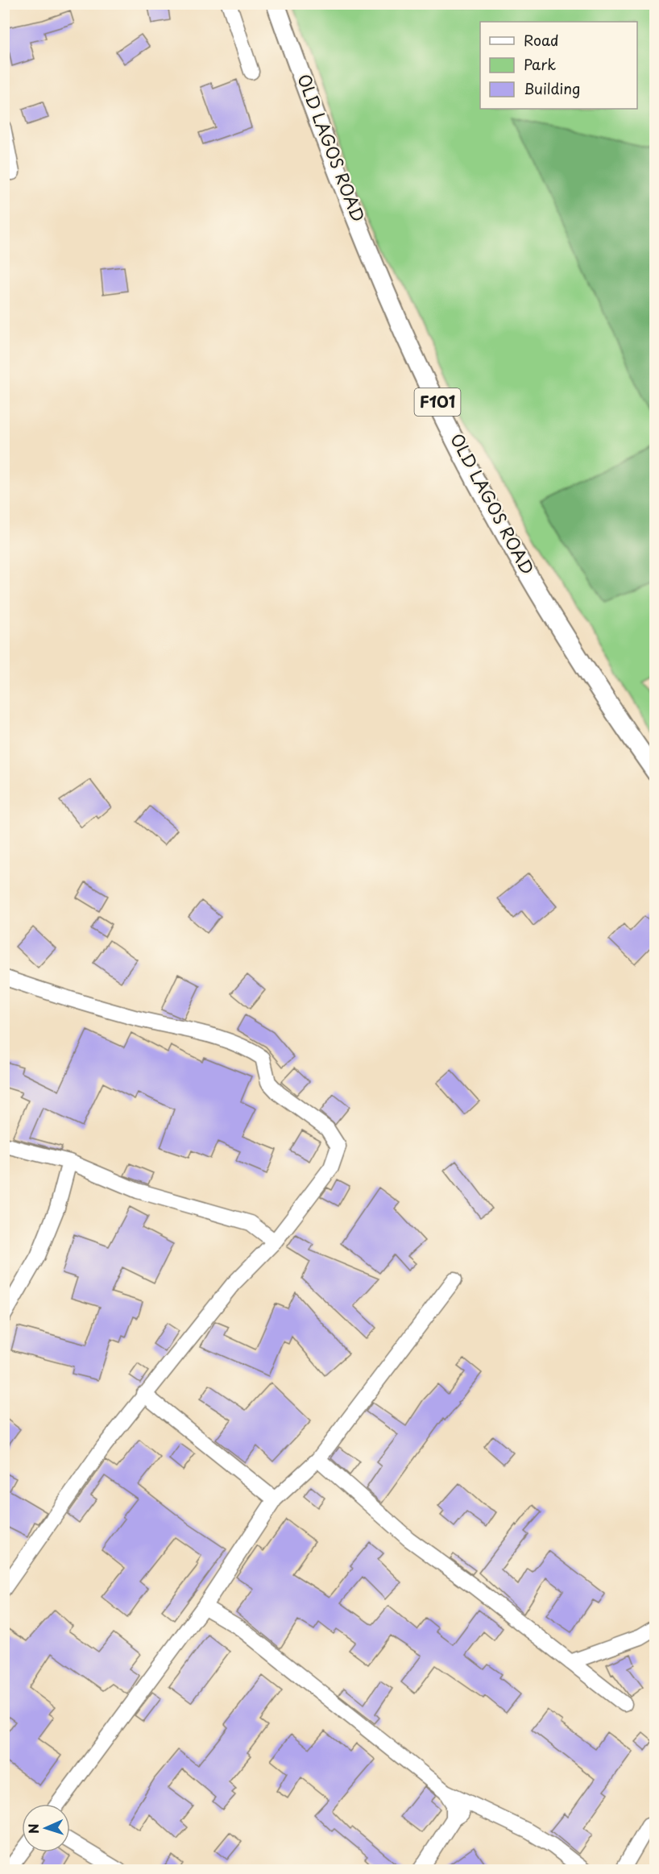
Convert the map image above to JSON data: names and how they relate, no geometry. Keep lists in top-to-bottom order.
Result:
{
  "streets": {
    "main road": ["OLD LAGOS ROAD", "F101"]
  },
  "legend": ["Road", "Park", "Building"],
  "north": "left"
}
